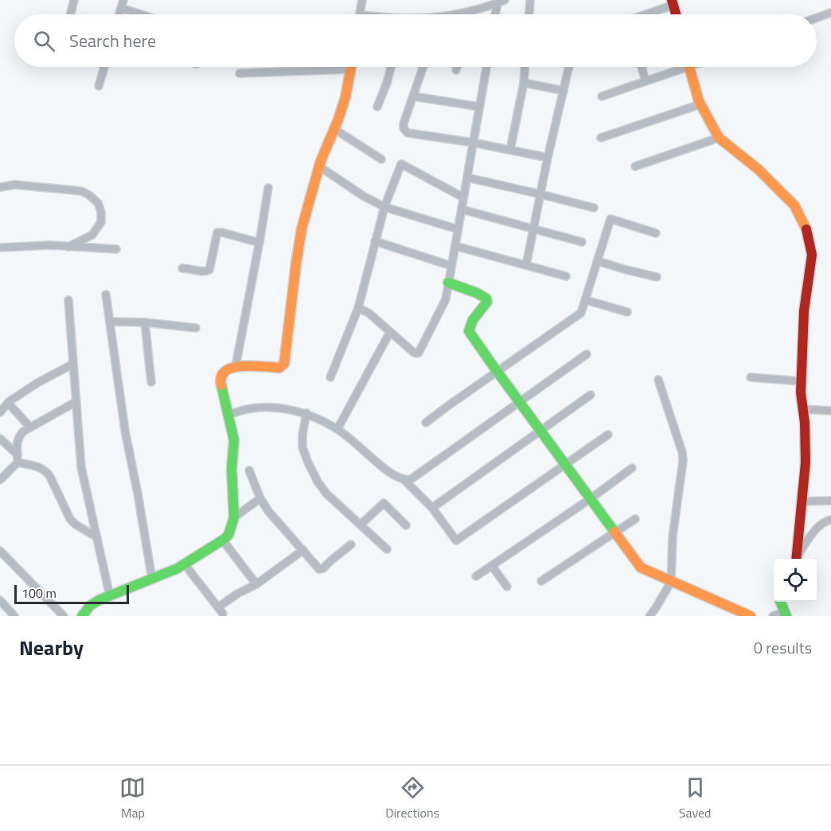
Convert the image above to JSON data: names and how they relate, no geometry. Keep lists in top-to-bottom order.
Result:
{
  "scale_bar": "100 m",
  "page": {
    "search": "Search here",
    "scale": "100 m",
    "heading": ["Nearby", "0 results"],
    "nav": ["Map", "Directions", "Saved"]
  }
}
